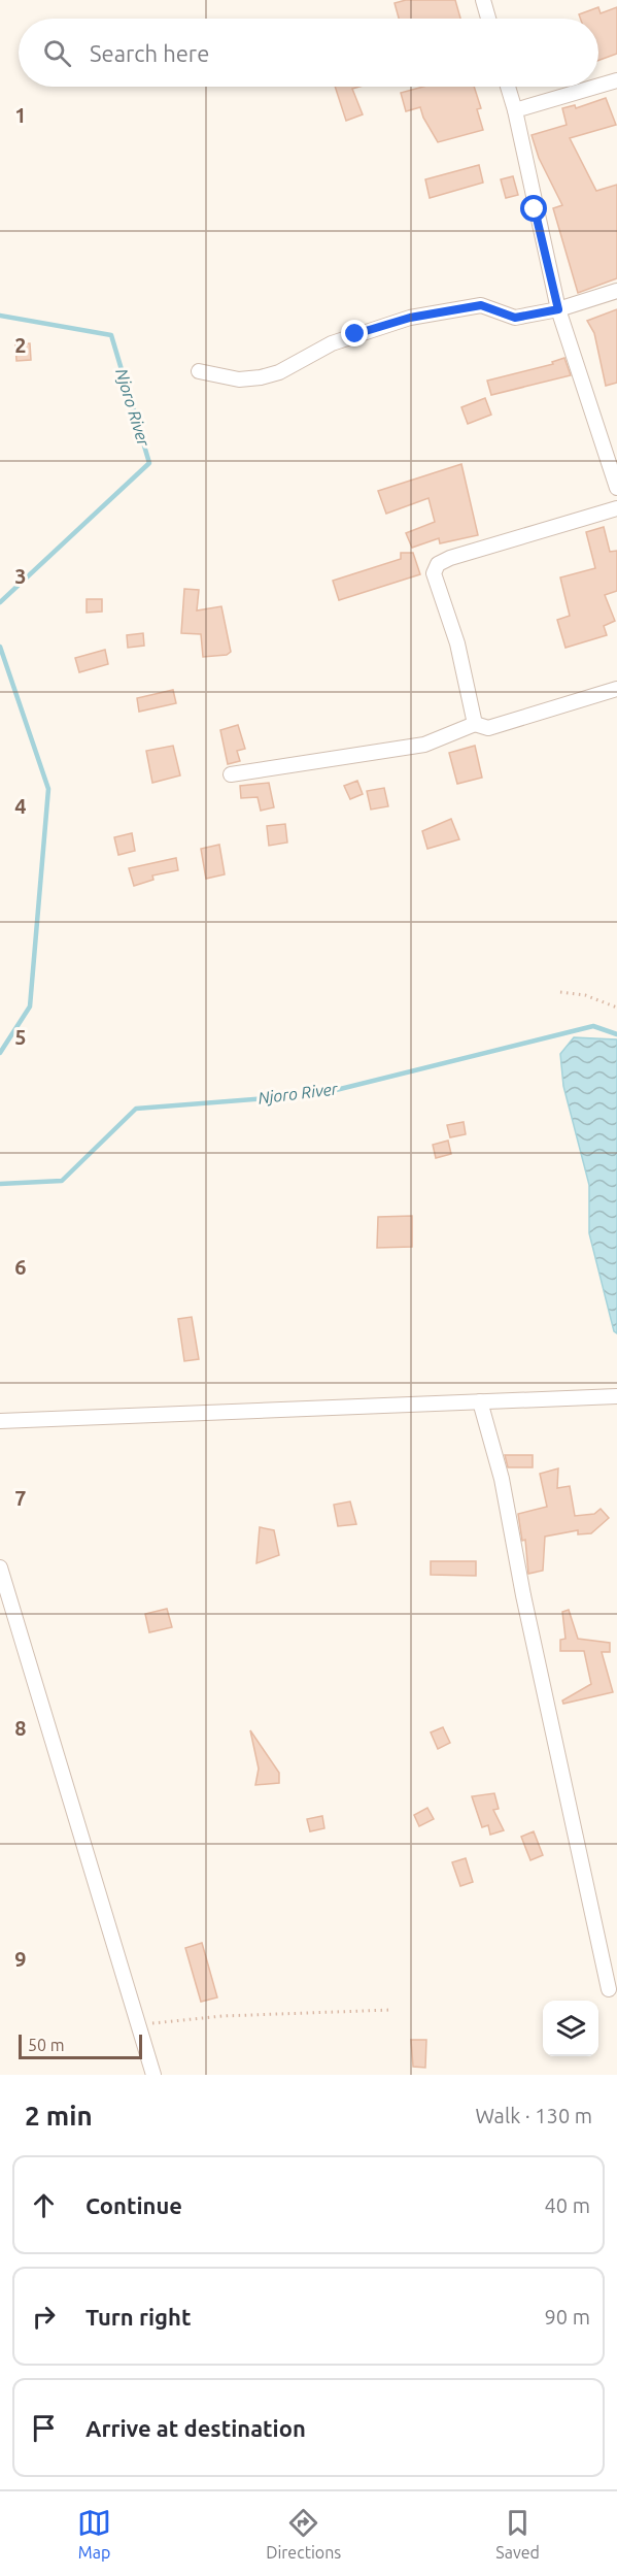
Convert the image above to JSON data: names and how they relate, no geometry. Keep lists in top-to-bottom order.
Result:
{
  "water": ["Njoro River"],
  "scale_bar": "50 m",
  "page": {
    "search": "Search here",
    "scale": "50 m",
    "heading": ["2 min", "Walk · 130 m"],
    "list": [
      ["Continue", "40 m"],
      ["Turn right", "90 m"],
      "Arrive at destination"
    ],
    "nav": ["Map", "Directions", "Saved"]
  },
  "grid": {
    "rows": [
      "1",
      "2",
      "3",
      "4",
      "5",
      "6",
      "7",
      "8",
      "9"
    ]
  }
}
